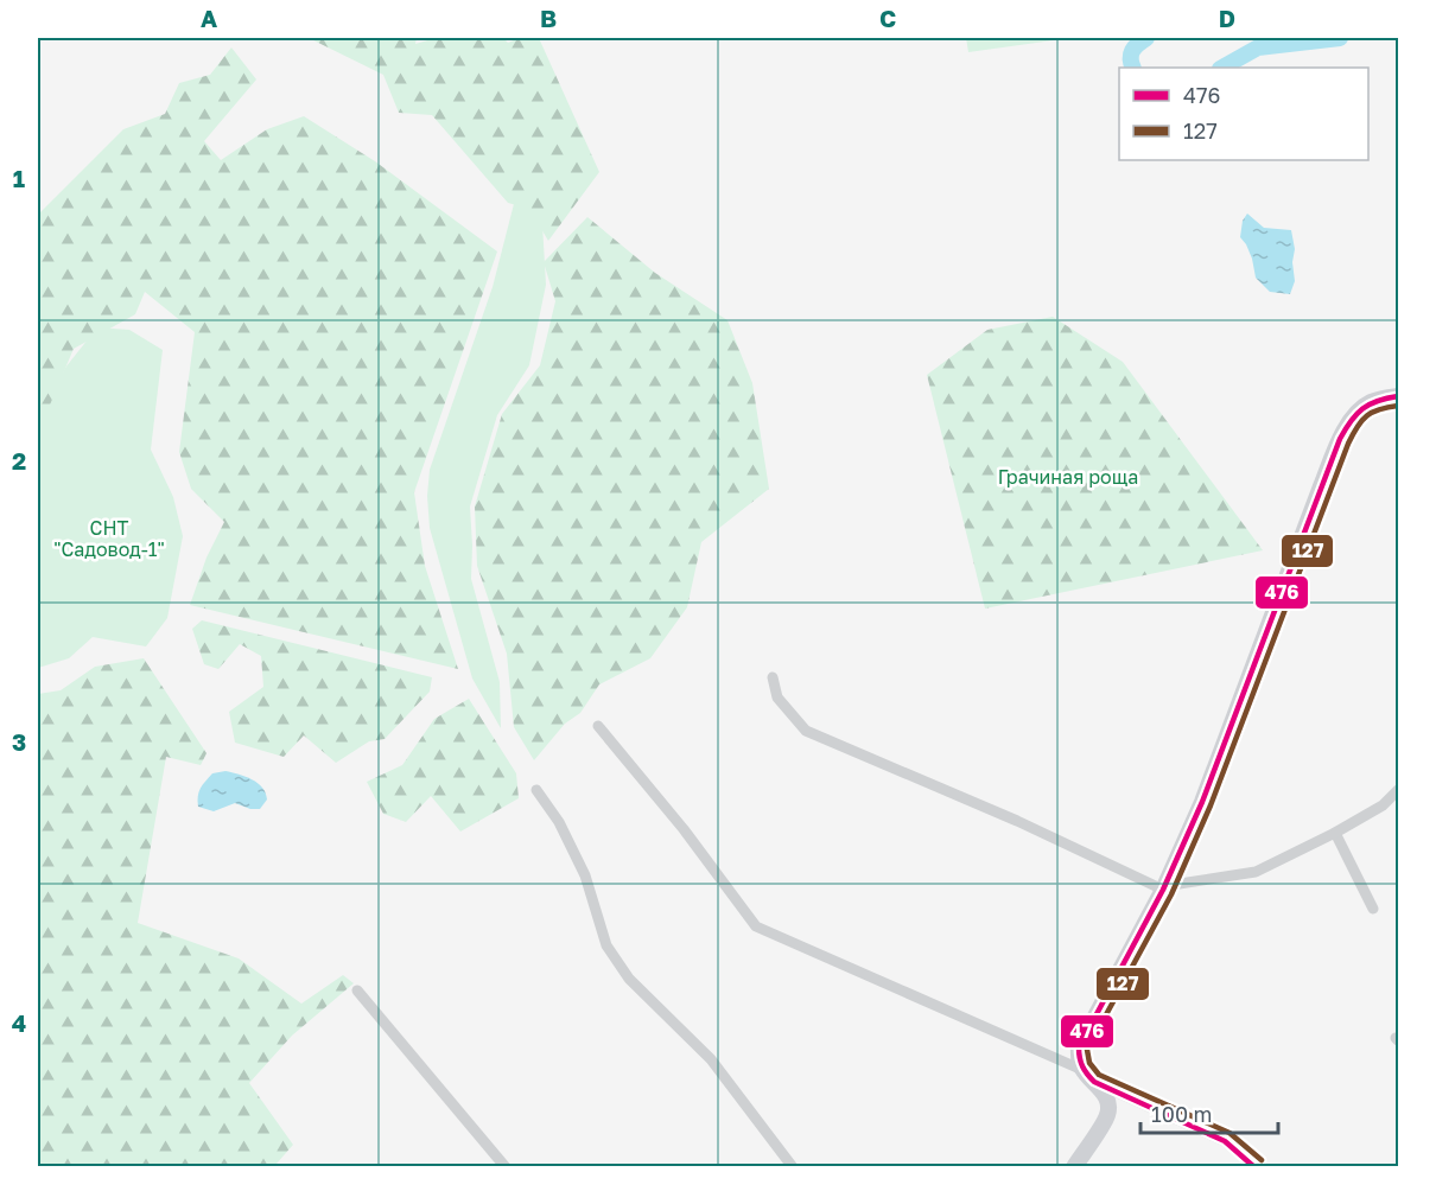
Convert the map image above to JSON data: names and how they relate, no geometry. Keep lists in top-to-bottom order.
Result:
{
  "parks": ["Грачиная роща", "СНТ \"Садовод-1\""],
  "lines": ["transit line 476", "transit line 127"],
  "legend": ["476", "127"],
  "scale_bar": "100 m",
  "grid": {
    "columns": [
      "A",
      "B",
      "C",
      "D"
    ],
    "rows": [
      "1",
      "2",
      "3",
      "4"
    ]
  }
}
